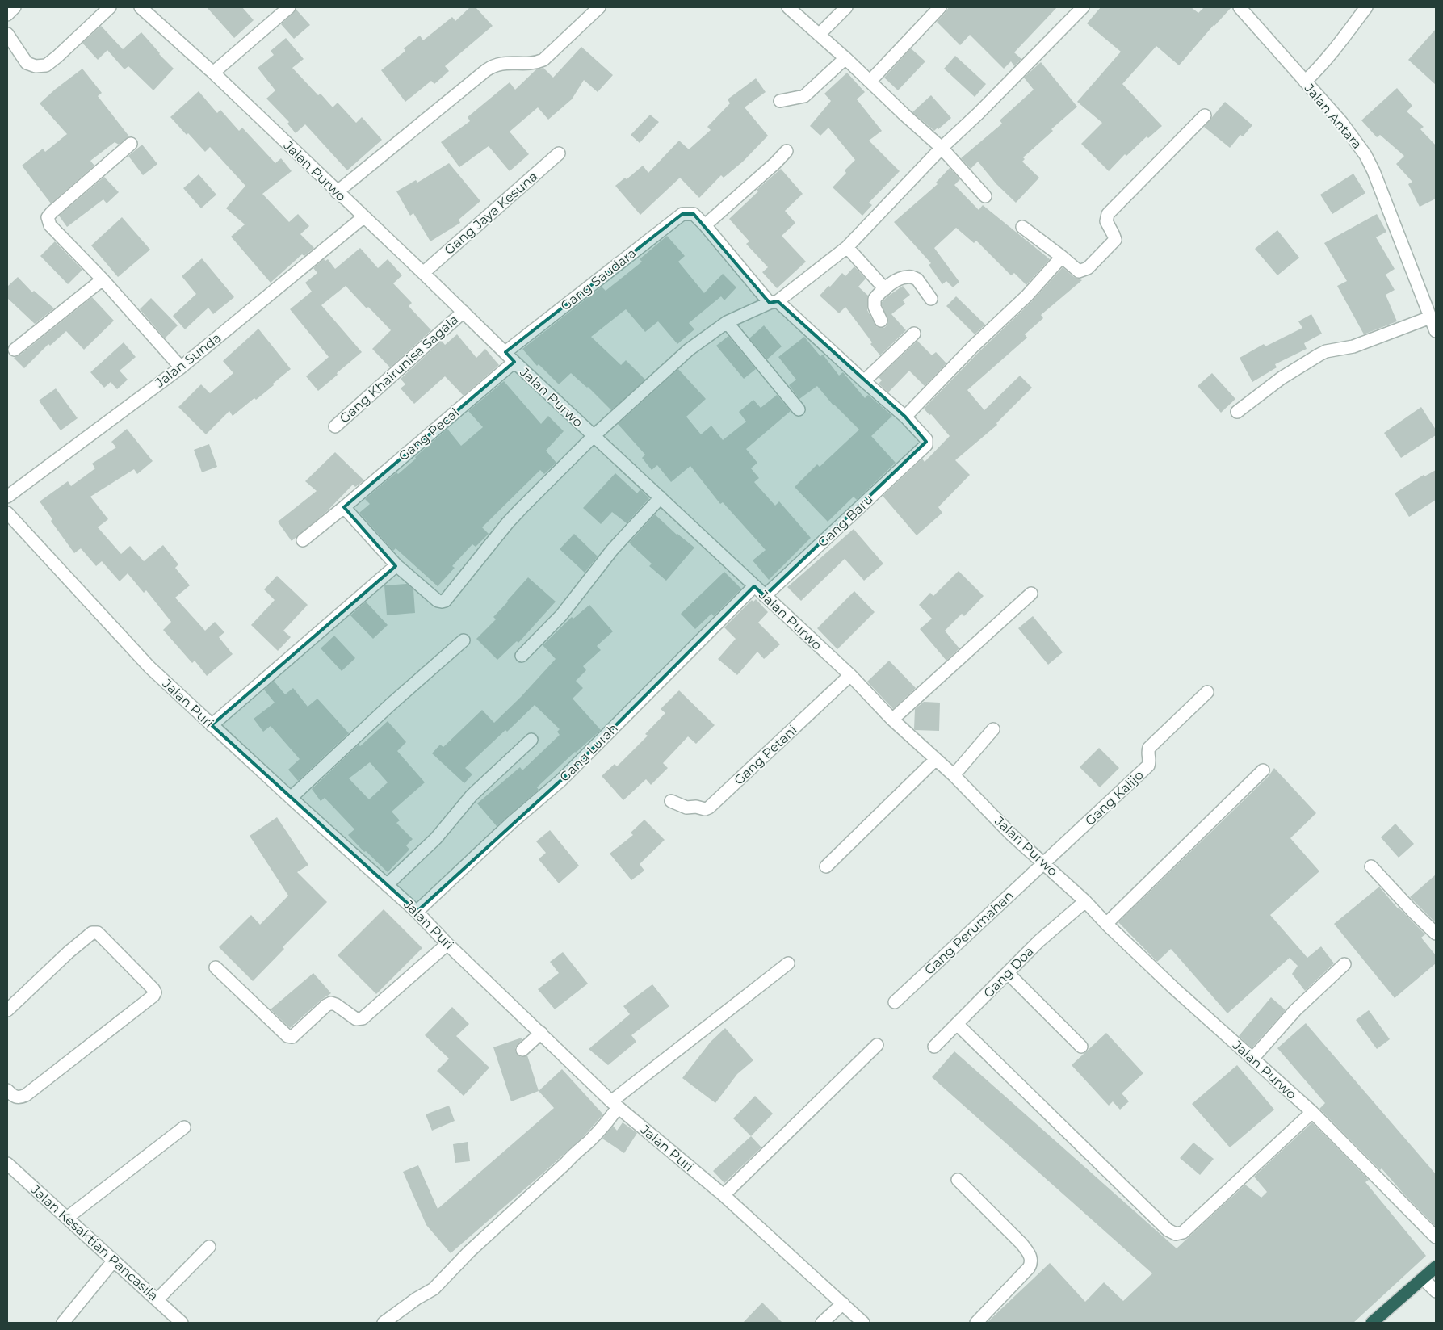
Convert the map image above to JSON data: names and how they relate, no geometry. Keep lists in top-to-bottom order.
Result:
{
  "streets": {
    "street": [
      "Jalan Antara",
      "Jalan Purwo",
      "Gang Jaya Kesuna",
      "Gang Saudara",
      "Jalan Sunda",
      "Gang Khairunisa Sagala",
      "Gang Pecal",
      "Gang Baru",
      "Jalan Puri",
      "Gang Lurah",
      "Gang Petani",
      "Gang Kalijo",
      "Gang Perumahan",
      "Gang Doa",
      "Jalan Kesaktian Pancasila"
    ]
  },
  "crossings": [
    ["Jalan Purwo", "Gang Jaya Kesuna"],
    ["Jalan Purwo", "Gang Saudara"],
    ["Jalan Purwo", "Jalan Sunda"],
    ["Jalan Purwo", "Gang Khairunisa Sagala"],
    ["Jalan Purwo", "Gang Pecal"],
    ["Jalan Purwo", "Gang Baru"],
    ["Jalan Purwo", "Gang Lurah"],
    ["Jalan Purwo", "Gang Petani"],
    ["Jalan Purwo", "Gang Kalijo"],
    ["Jalan Purwo", "Gang Perumahan"],
    ["Jalan Purwo", "Gang Doa"],
    ["Jalan Puri", "Gang Lurah"],
    ["Gang Kalijo", "Gang Perumahan"]
  ]
}
